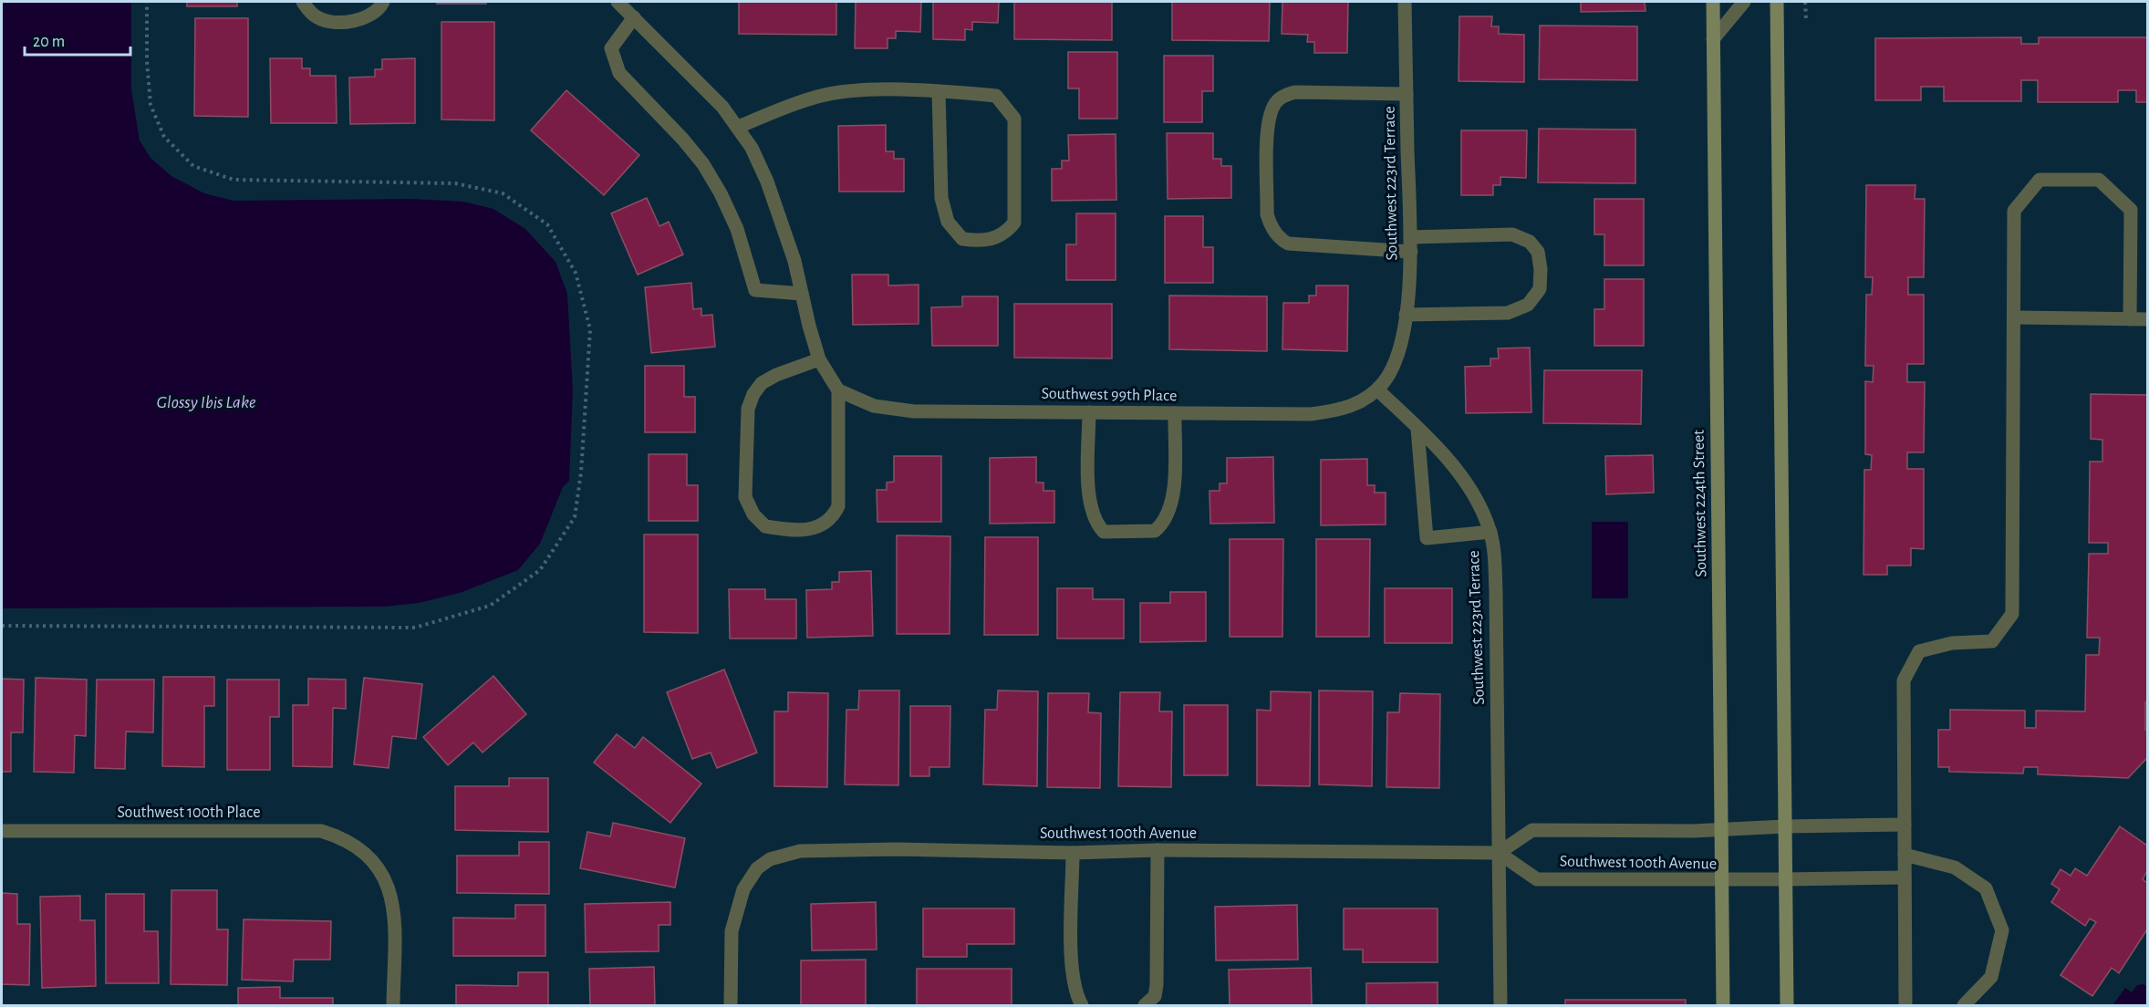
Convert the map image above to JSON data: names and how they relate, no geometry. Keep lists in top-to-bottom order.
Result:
{
  "streets": {
    "street": [
      "Southwest 223rd Terrace",
      "Southwest 99th Place",
      "Southwest 224th Street",
      "Southwest 100th Place",
      "Southwest 100th Avenue"
    ]
  },
  "crossings": [
    ["Southwest 223rd Terrace", "Southwest 99th Place"],
    ["Southwest 223rd Terrace", "Southwest 100th Avenue"],
    ["Southwest 224th Street", "Southwest 100th Avenue"]
  ],
  "water": ["Glossy Ibis Lake"],
  "scale_bar": "20 m"
}
